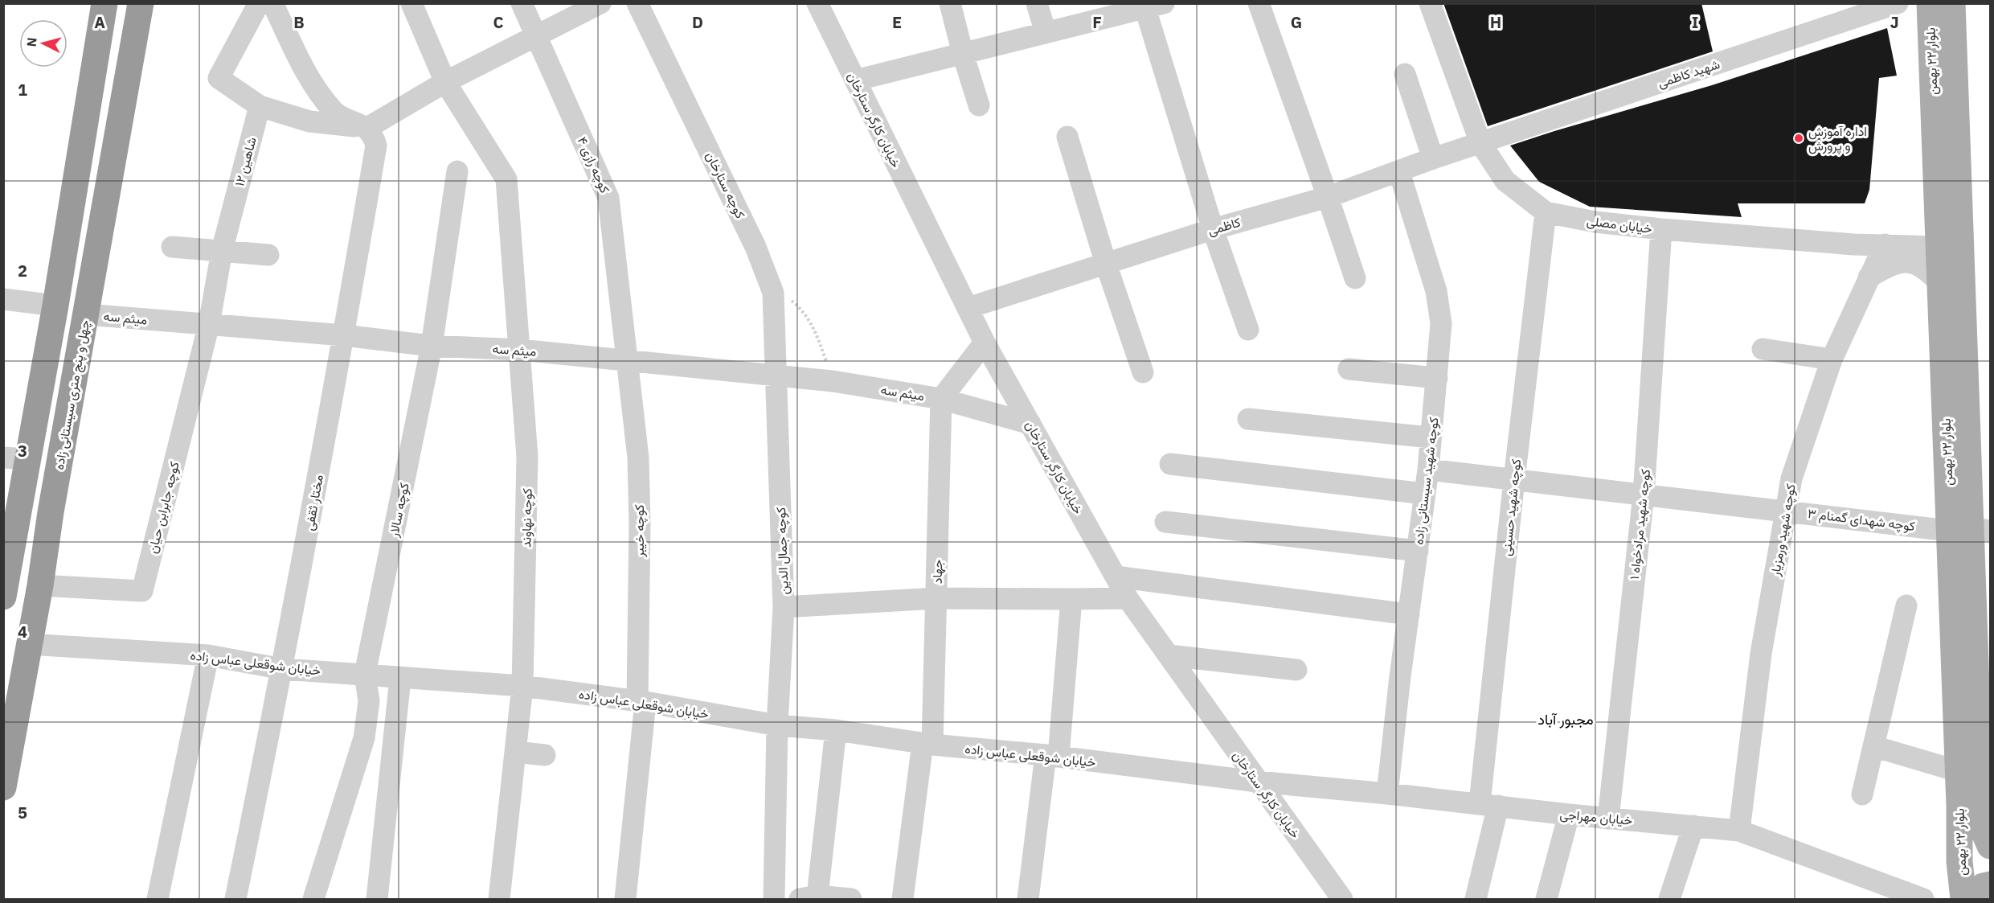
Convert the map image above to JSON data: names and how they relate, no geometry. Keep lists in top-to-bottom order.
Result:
{
  "streets": {
    "highway": ["چهل و پنج متری سیستانی زاده"],
    "main road": ["بلوار ۲۲ بهمن"],
    "street": [
      "شهید کاظمی",
      "خیابان کارگر ستارخان",
      "شاهین ۱۲",
      "کوچه رازی ۴",
      "کوچه ستارخان",
      "خیابان مصلی",
      "کاظمی",
      "میثم سه",
      "کوچه شهید سیستانی زاده",
      "مختار ثقفی",
      "کوچه جابرابن حیان",
      "کوچه شهید حسینی",
      "کوچه سالار",
      "کوچه نهاوند",
      "۳ کوچه شهدای گمنام",
      "۱ کوچه شهید مرادخواه",
      "کوچه شهید ورمزیار",
      "کوچه خیبر",
      "کوچه جمال الدین",
      "جهاد",
      "خیابان شوقعلی عباس زاده",
      "خیابان مهراجی"
    ]
  },
  "crossings": [
    ["بلوار ۲۲ بهمن", "خیابان مصلی"],
    ["بلوار ۲۲ بهمن", "۳ کوچه شهدای گمنام"],
    ["شهید کاظمی", "خیابان مصلی"],
    ["شهید کاظمی", "کاظمی"],
    ["خیابان کارگر ستارخان", "کاظمی"],
    ["خیابان کارگر ستارخان", "میثم سه"],
    ["خیابان کارگر ستارخان", "خیابان شوقعلی عباس زاده"],
    ["خیابان کارگر ستارخان", "خیابان مهراجی"],
    ["شاهین ۱۲", "میثم سه"],
    ["شاهین ۱۲", "کوچه جابرابن حیان"],
    ["کوچه رازی ۴", "میثم سه"],
    ["کوچه رازی ۴", "کوچه خیبر"],
    ["کوچه ستارخان", "میثم سه"],
    ["کوچه ستارخان", "کوچه جمال الدین"],
    ["خیابان مصلی", "کاظمی"],
    ["خیابان مصلی", "کوچه شهید حسینی"],
    ["خیابان مصلی", "۱ کوچه شهید مرادخواه"],
    ["خیابان مصلی", "کوچه شهید ورمزیار"],
    ["کاظمی", "کوچه شهید سیستانی زاده"],
    ["میثم سه", "چهل و پنج متری سیستانی زاده"],
    ["میثم سه", "مختار ثقفی"],
    ["میثم سه", "کوچه جابرابن حیان"],
    ["میثم سه", "کوچه سالار"],
    ["میثم سه", "کوچه نهاوند"],
    ["میثم سه", "کوچه خیبر"],
    ["میثم سه", "کوچه جمال الدین"],
    ["میثم سه", "جهاد"],
    ["چهل و پنج متری سیستانی زاده", "کوچه جابرابن حیان"],
    ["چهل و پنج متری سیستانی زاده", "خیابان شوقعلی عباس زاده"],
    ["کوچه شهید سیستانی زاده", "۳ کوچه شهدای گمنام"],
    ["کوچه شهید سیستانی زاده", "خیابان مهراجی"],
    ["مختار ثقفی", "خیابان شوقعلی عباس زاده"],
    ["کوچه شهید حسینی", "۳ کوچه شهدای گمنام"],
    ["کوچه شهید حسینی", "خیابان مهراجی"],
    ["کوچه سالار", "خیابان شوقعلی عباس زاده"],
    ["کوچه نهاوند", "خیابان شوقعلی عباس زاده"],
    ["۳ کوچه شهدای گمنام", "۱ کوچه شهید مرادخواه"],
    ["۳ کوچه شهدای گمنام", "کوچه شهید ورمزیار"],
    ["۱ کوچه شهید مرادخواه", "خیابان مهراجی"],
    ["کوچه شهید ورمزیار", "خیابان مهراجی"],
    ["کوچه خیبر", "خیابان شوقعلی عباس زاده"],
    ["کوچه جمال الدین", "خیابان شوقعلی عباس زاده"],
    ["جهاد", "خیابان شوقعلی عباس زاده"],
    ["خیابان شوقعلی عباس زاده", "خیابان مهراجی"]
  ],
  "districts": ["مجبور آباد"],
  "places": ["اداره آموزش و پرورش"],
  "north": "left",
  "grid": {
    "columns": [
      "A",
      "B",
      "C",
      "D",
      "E",
      "F",
      "G",
      "H",
      "I",
      "J"
    ],
    "rows": [
      "1",
      "2",
      "3",
      "4",
      "5"
    ]
  }
}
